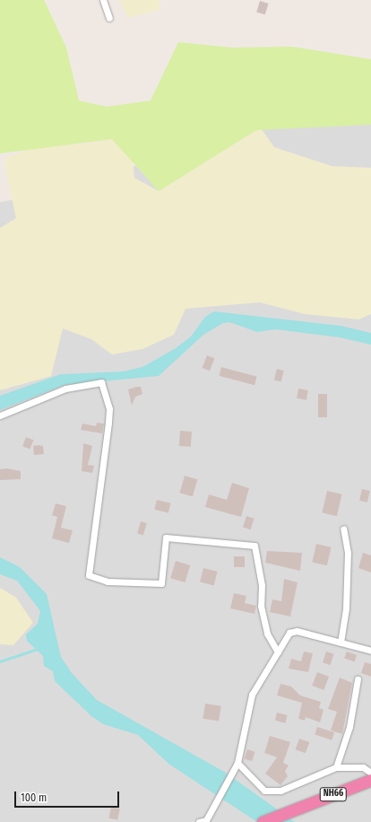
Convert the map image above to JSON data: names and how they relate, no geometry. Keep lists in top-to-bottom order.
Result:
{
  "streets": {
    "highway": ["NH66"]
  },
  "scale_bar": "100 m"
}
